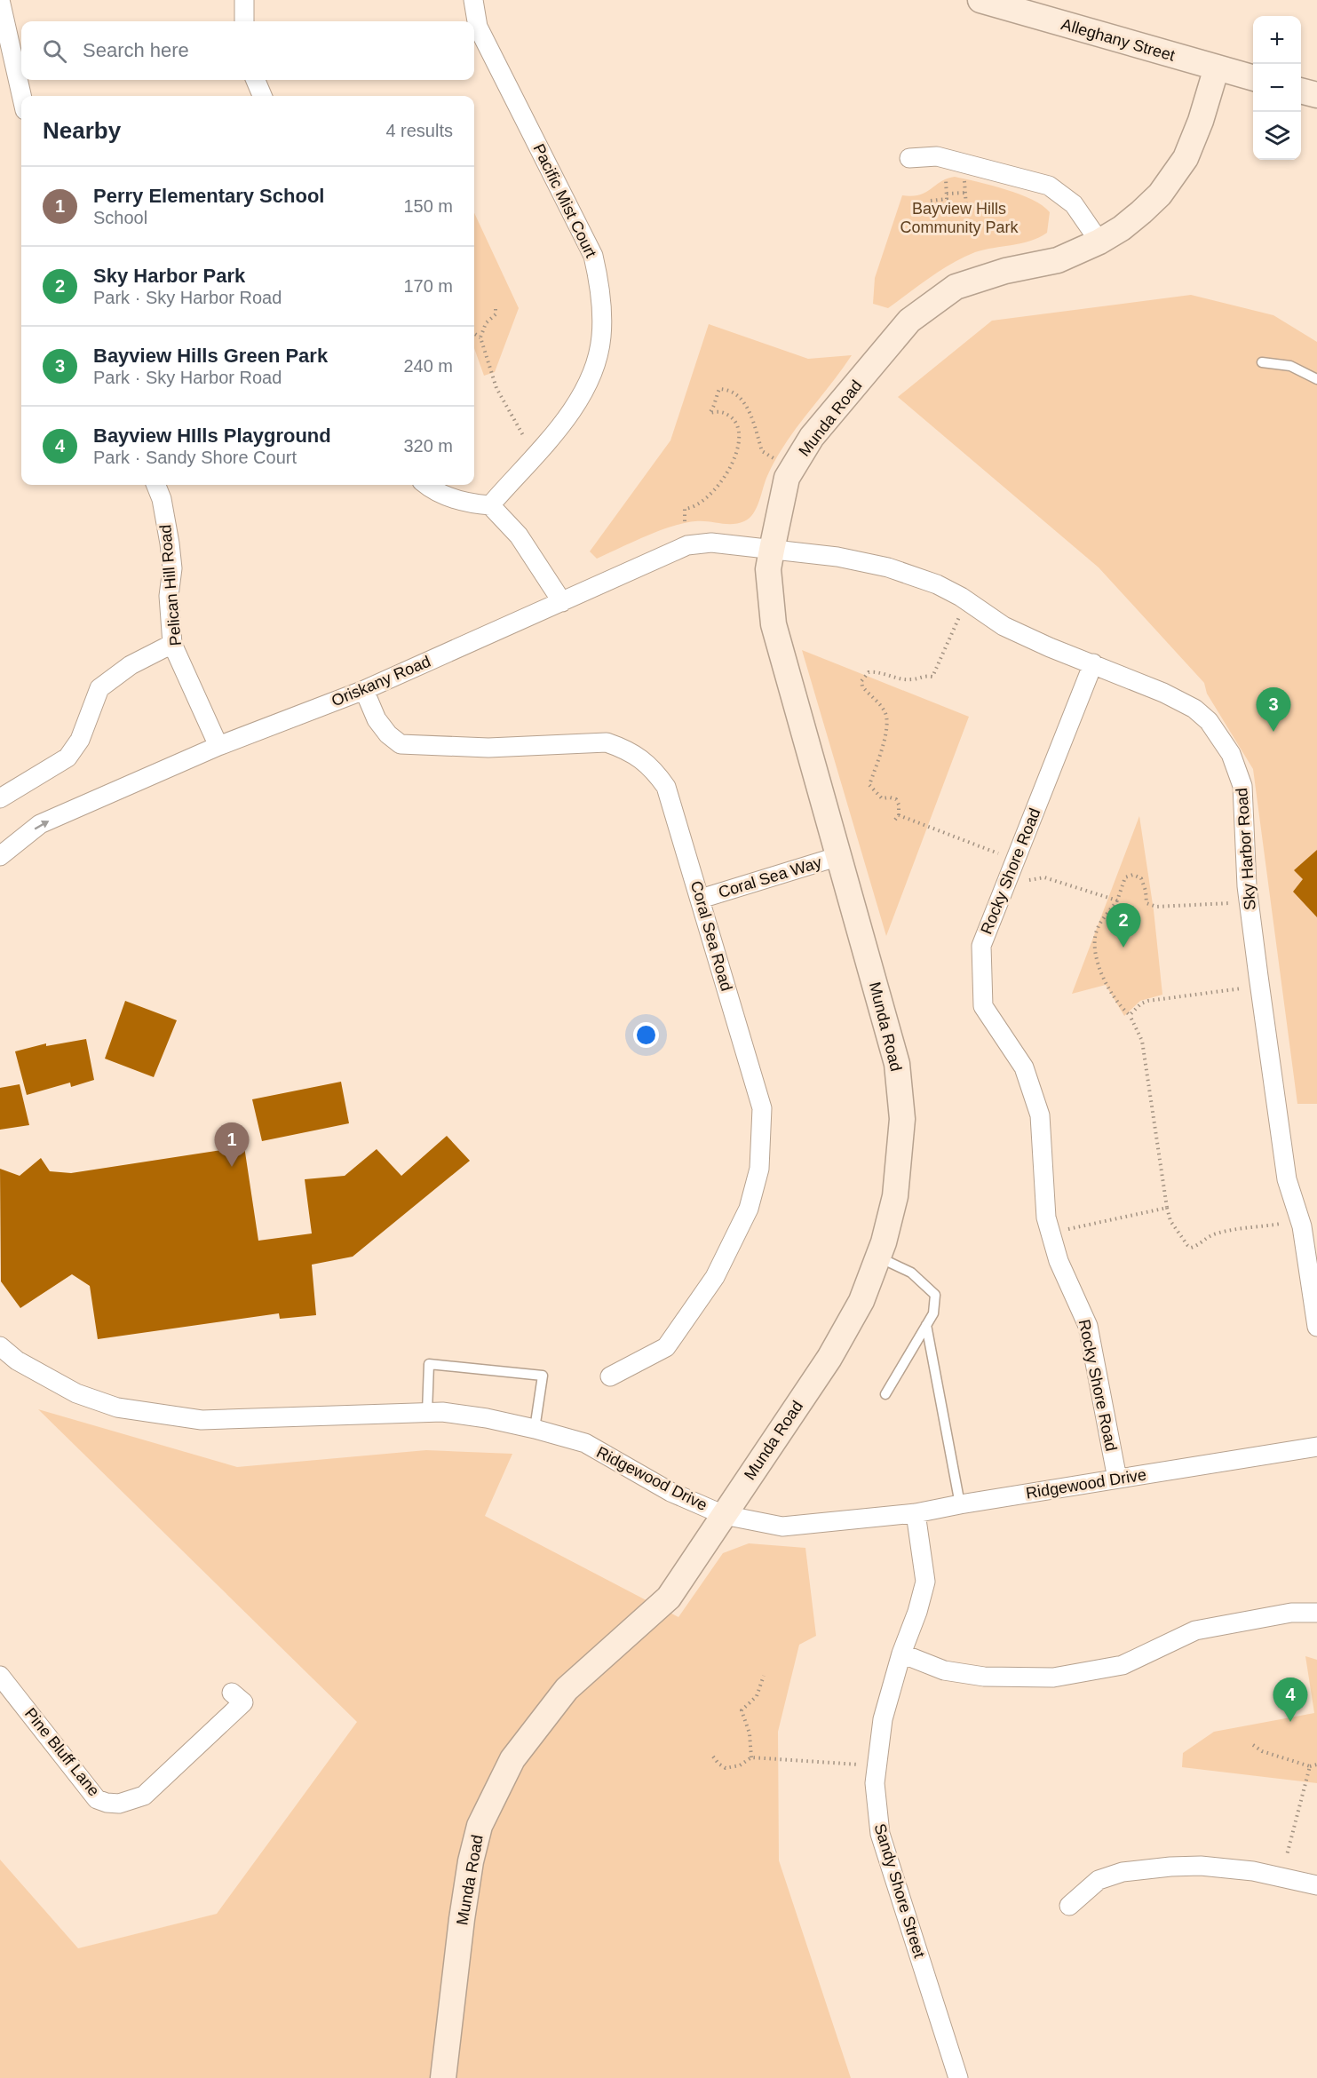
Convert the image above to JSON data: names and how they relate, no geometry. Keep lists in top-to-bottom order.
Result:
{
  "streets": {
    "street": [
      "Alleghany Street",
      "Pacific Mist Court",
      "Munda Road",
      "Pelican Hill Road",
      "Oriskany Road",
      "Sky Harbor Road",
      "Rocky Shore Road",
      "Coral Sea Way",
      "Coral Sea Road",
      "Ridgewood Drive",
      "Pine Bluff Lane",
      "Sandy Shore Street"
    ]
  },
  "crossings": [
    ["Alleghany Street", "Munda Road"],
    ["Munda Road", "Oriskany Road"],
    ["Munda Road", "Sky Harbor Road"],
    ["Munda Road", "Coral Sea Way"],
    ["Munda Road", "Ridgewood Drive"],
    ["Pelican Hill Road", "Oriskany Road"],
    ["Oriskany Road", "Sky Harbor Road"],
    ["Oriskany Road", "Coral Sea Road"],
    ["Sky Harbor Road", "Rocky Shore Road"],
    ["Rocky Shore Road", "Ridgewood Drive"],
    ["Coral Sea Way", "Coral Sea Road"],
    ["Ridgewood Drive", "Sandy Shore Street"]
  ],
  "parks": ["Bayview Hills Community Park"],
  "page": {
    "map_buttons": ["+", "−"],
    "search": "Search here",
    "heading": ["Nearby", "4 results"],
    "list": [
      {
        "mark": "1",
        "name": "Perry Elementary School",
        "note": "School",
        "value": "150 m"
      },
      {
        "mark": "2",
        "name": "Sky Harbor Park",
        "note": "Park · Sky Harbor Road",
        "value": "170 m"
      },
      {
        "mark": "3",
        "name": "Bayview Hills Green Park",
        "note": "Park · Sky Harbor Road",
        "value": "240 m"
      },
      {
        "mark": "4",
        "name": "Bayview HIlls Playground",
        "note": "Park · Sandy Shore Court",
        "value": "320 m"
      }
    ],
    "pins": [
      "3",
      "2",
      "1",
      "4"
    ]
  }
}
